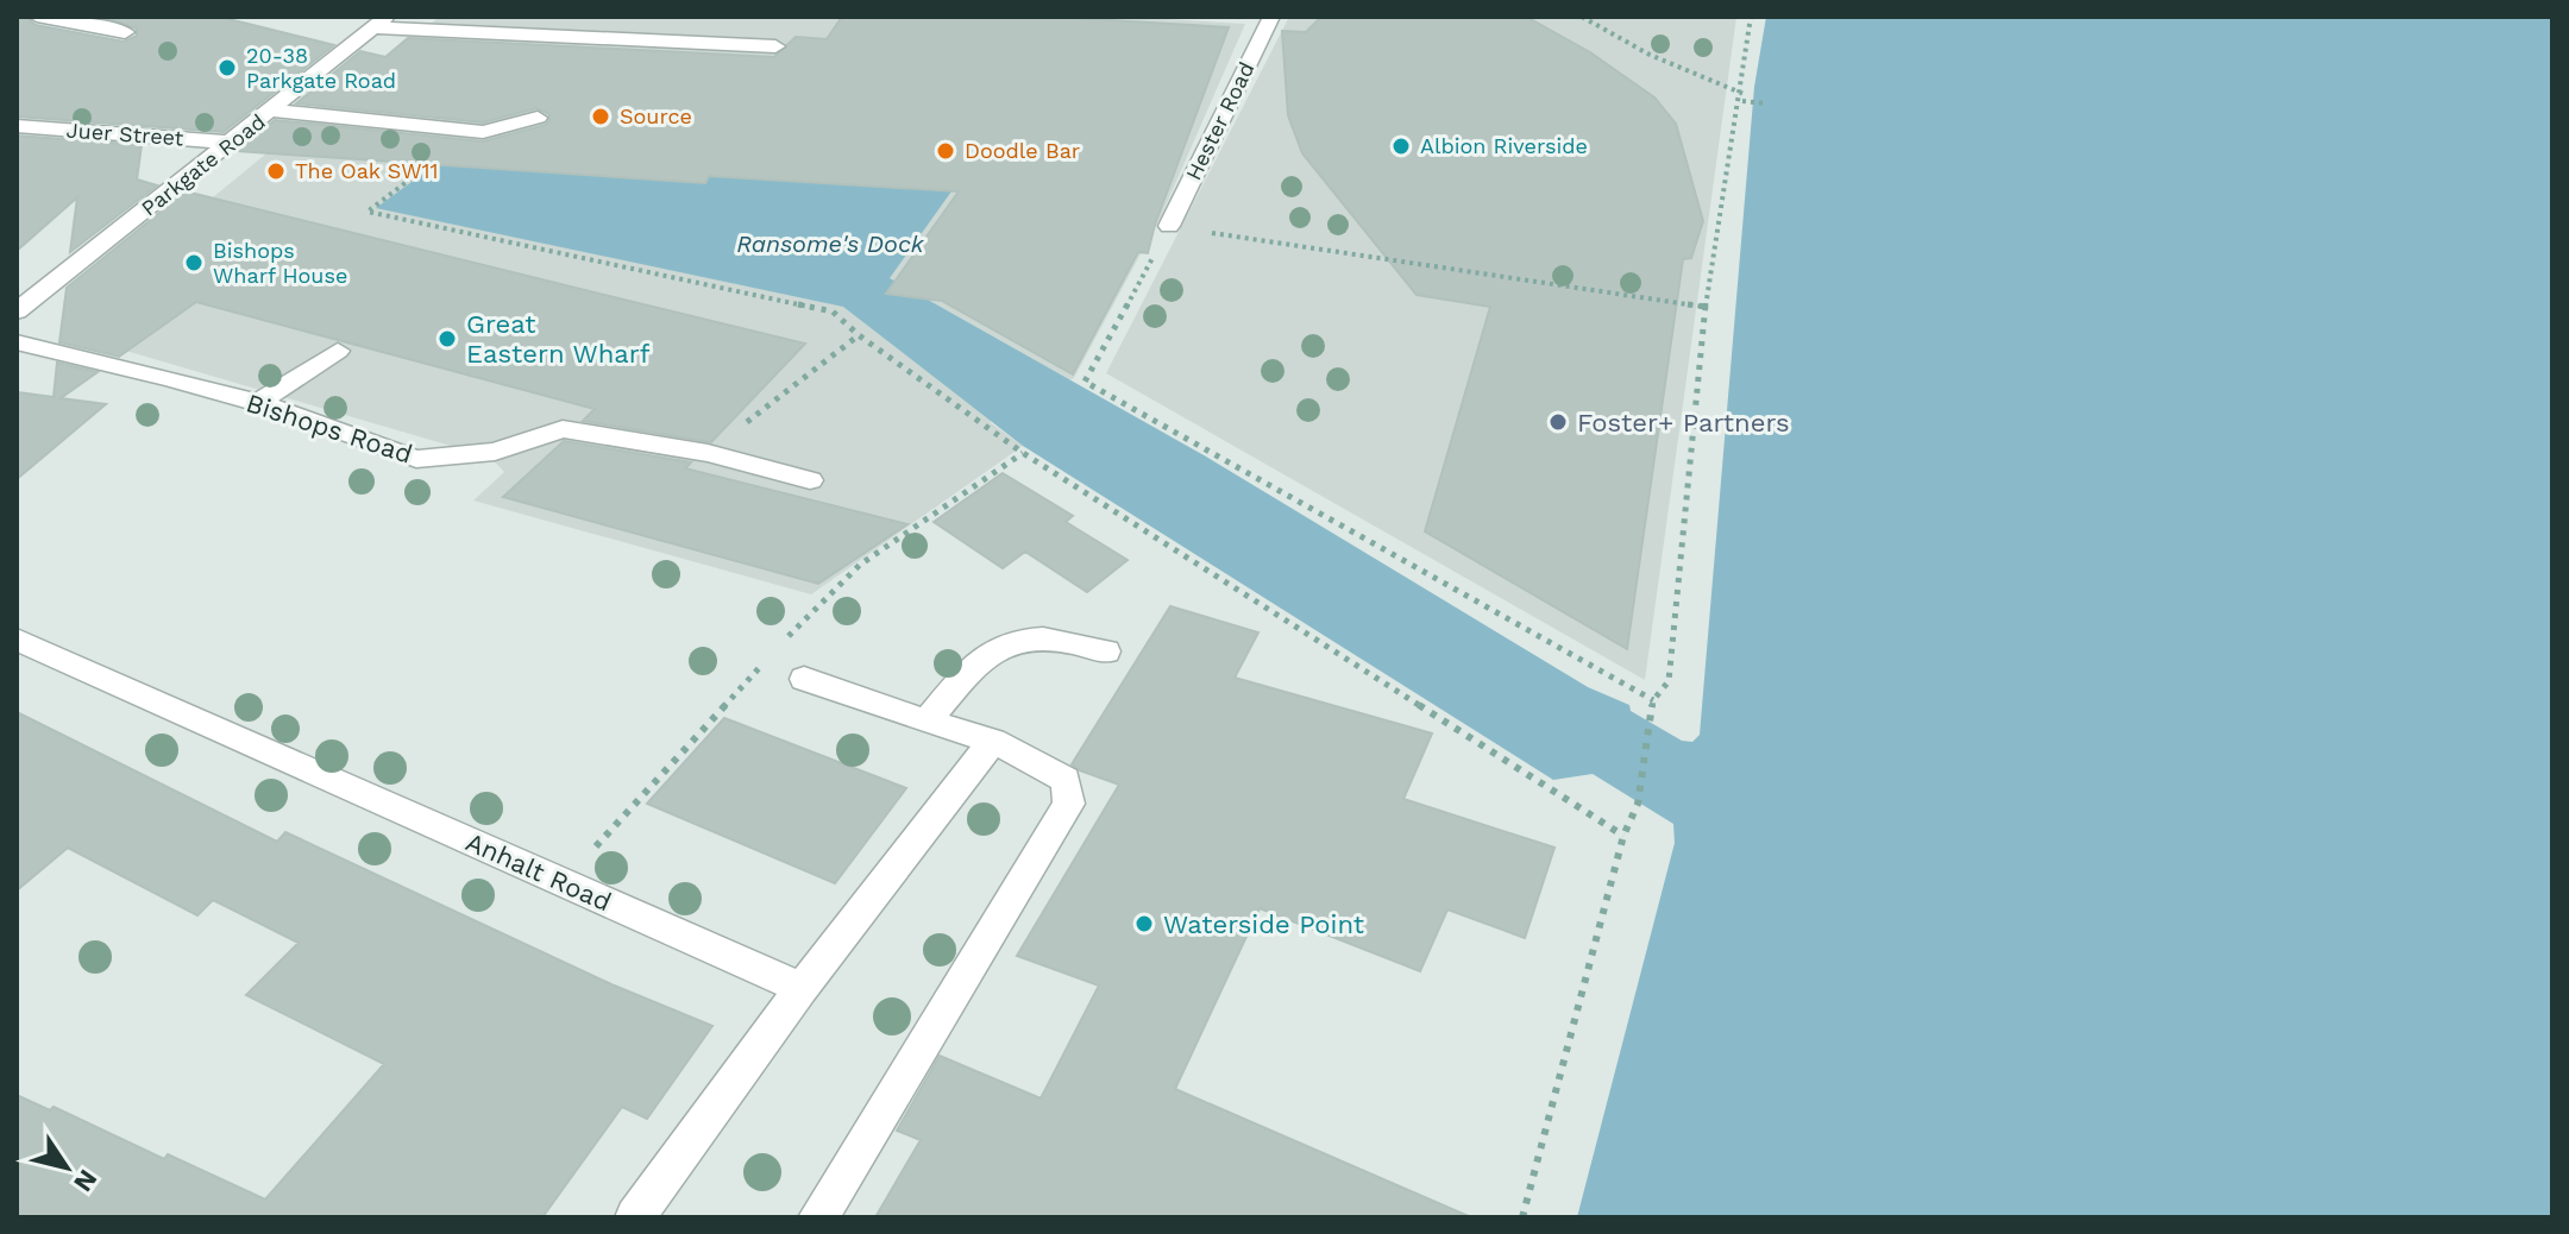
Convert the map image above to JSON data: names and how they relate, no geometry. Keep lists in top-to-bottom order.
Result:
{
  "streets": {
    "street": [
      "Hester Road",
      "Juer Street",
      "Parkgate Road",
      "Bishops Road",
      "Anhalt Road"
    ]
  },
  "crossings": [
    ["Juer Street", "Parkgate Road"]
  ],
  "water": ["Ransome's Dock"],
  "places": [
    "20-38 Parkgate Road",
    "Source",
    "Albion Riverside",
    "Doodle Bar",
    "The Oak SW11",
    "Bishops Wharf House",
    "Great Eastern Wharf",
    "Foster+ Partners",
    "Waterside Point"
  ],
  "north": "bottom right"
}
